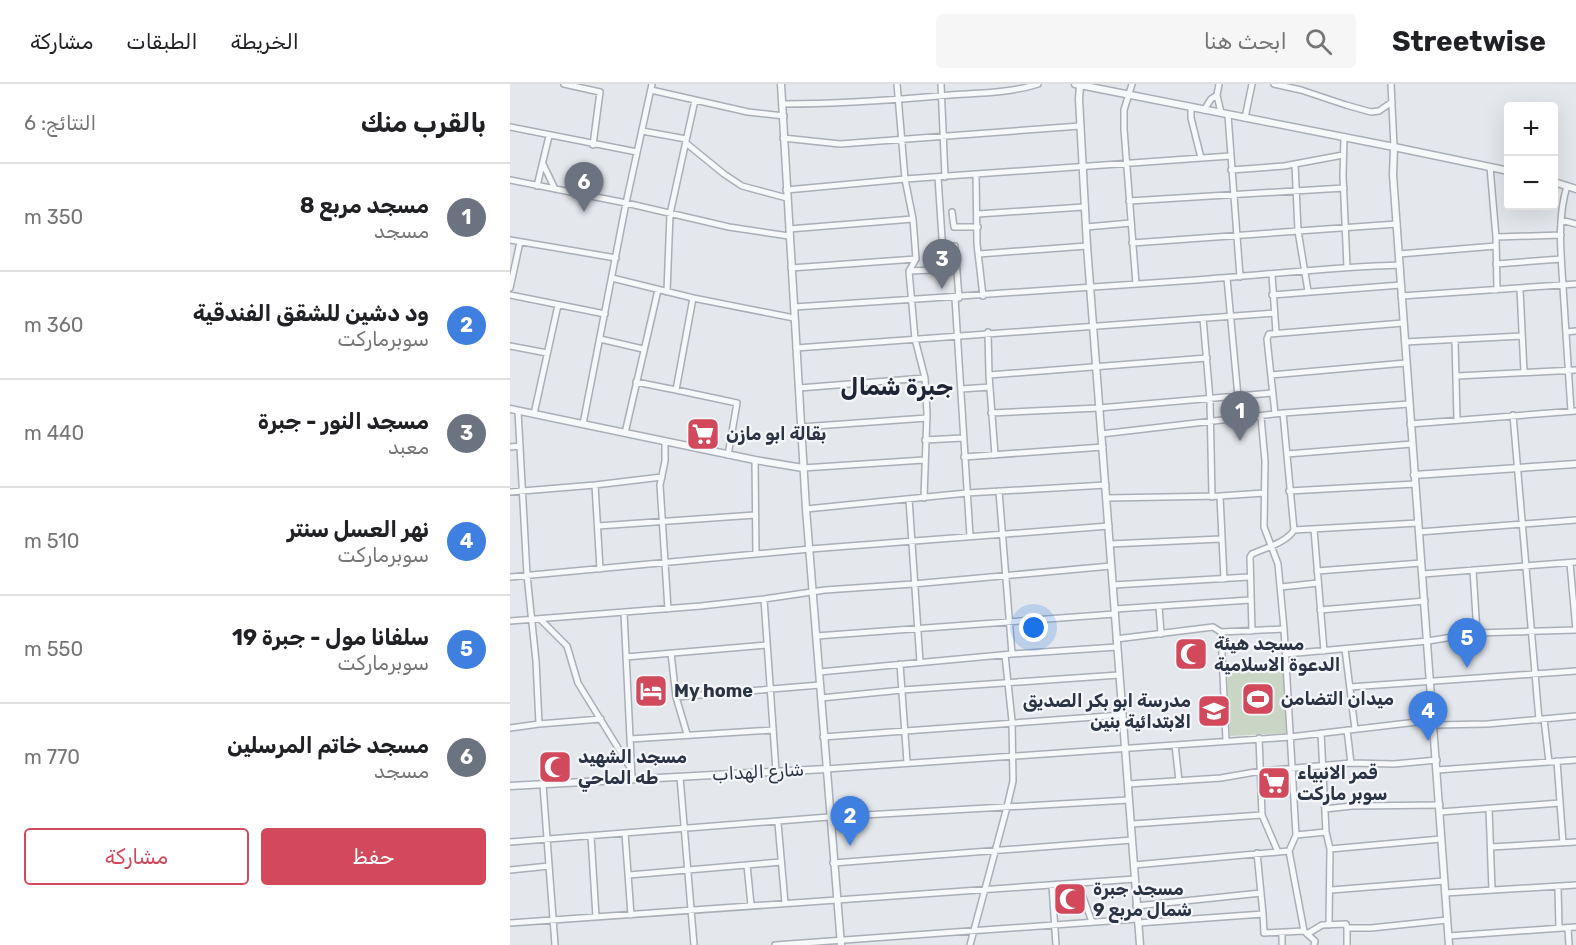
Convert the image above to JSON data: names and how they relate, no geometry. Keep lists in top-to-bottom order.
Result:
{
  "streets": {
    "street": ["شارع الهداب"]
  },
  "districts": ["جبرة شمال"],
  "places": {
    "supermarket": ["بقالة ابو مازن", "قمر الانبياء سوبر ماركت"],
    "mosque": ["مسجد هيئة الدعوة الاسلامية", "مسجد الشهيد طه الماحي", "مسجد جبرة شمال مربع 9"],
    "hotel": ["My home"],
    "sports": ["ميدان التضامن"],
    "school or university": ["مدرسة ابو بكر الصديق الابتدائية بنين"]
  },
  "page": {
    "header": "Streetwise",
    "search": "ابحث هنا",
    "nav": ["الخريطة", "الطبقات", "مشاركة"],
    "heading": ["بالقرب منك", "النتائج: 6"],
    "map_buttons": ["+", "−"],
    "pins": [
      "6",
      "3",
      "1",
      "5",
      "4",
      "2"
    ],
    "list": [
      {
        "mark": "1",
        "name": "مسجد مربع 8",
        "note": "مسجد",
        "value": "350 m"
      },
      {
        "mark": "2",
        "name": "ود دشين للشقق الفندقية",
        "note": "سوبرماركت",
        "value": "360 m"
      },
      {
        "mark": "3",
        "name": "مسجد النور - جبرة",
        "note": "معبد",
        "value": "440 m"
      },
      {
        "mark": "4",
        "name": "نهر العسل سنتر",
        "note": "سوبرماركت",
        "value": "510 m"
      },
      {
        "mark": "5",
        "name": "سلفانا مول - جبرة 19",
        "note": "سوبرماركت",
        "value": "550 m"
      },
      {
        "mark": "6",
        "name": "مسجد خاتم المرسلين",
        "note": "مسجد",
        "value": "770 m"
      }
    ],
    "buttons": ["حفظ", "مشاركة"]
  }
}
